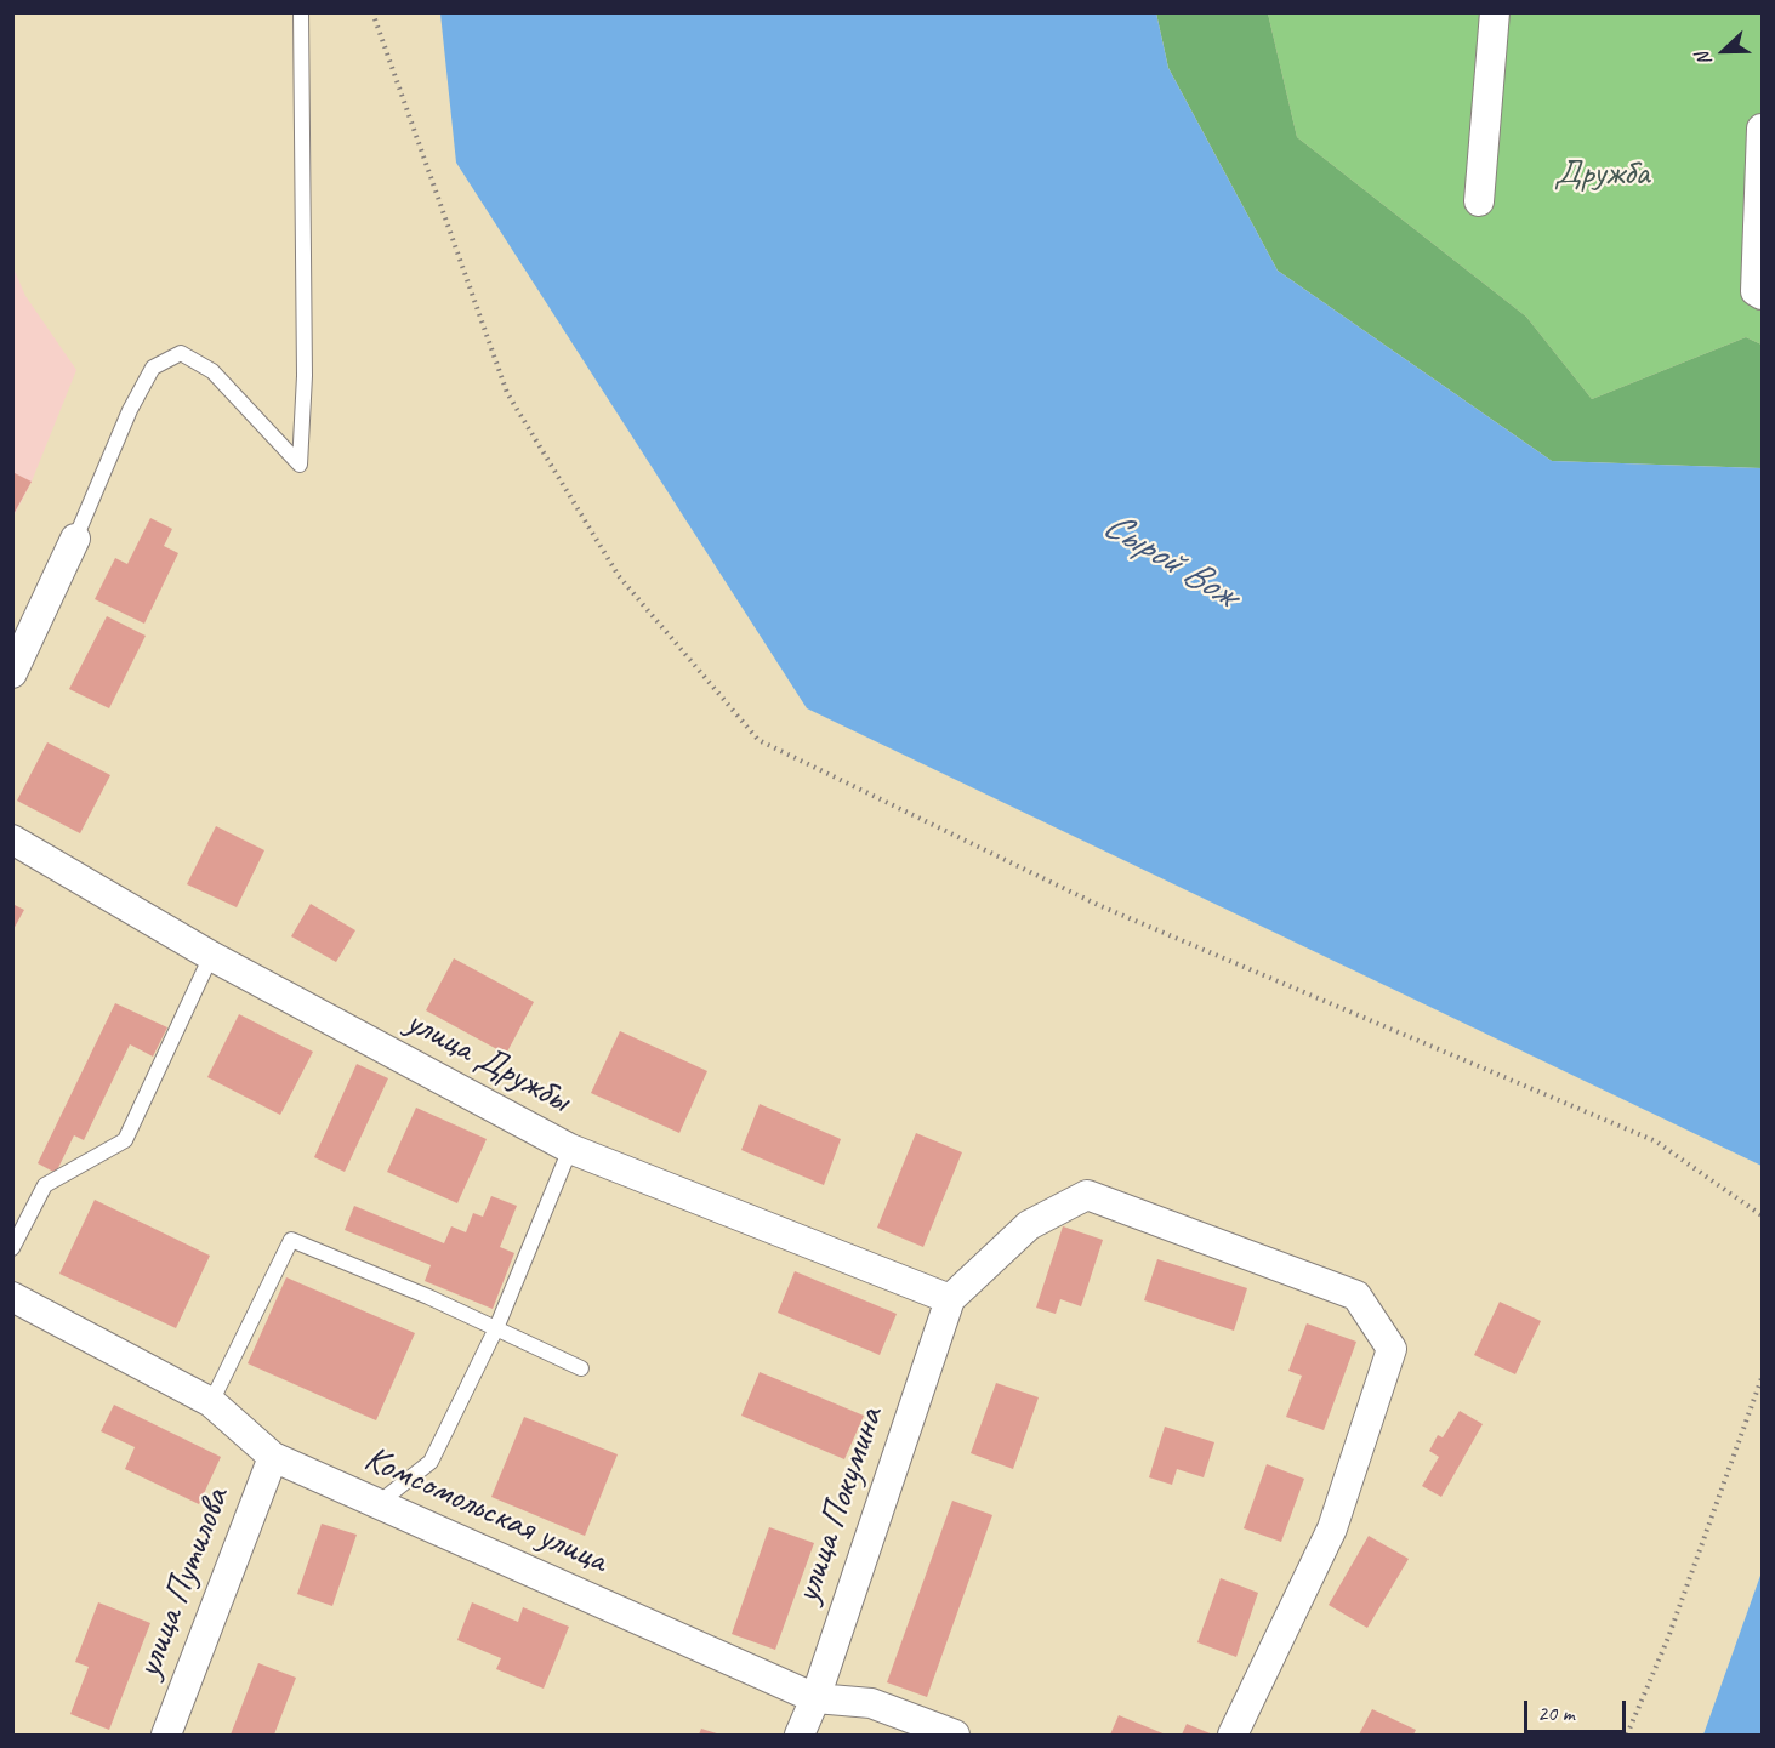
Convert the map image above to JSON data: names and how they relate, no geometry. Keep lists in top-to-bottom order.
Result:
{
  "streets": {
    "street": [
      "улица Дружбы",
      "улица Покумина",
      "Комсомольская улица",
      "улица Путилова"
    ]
  },
  "crossings": [
    ["улица Дружбы", "улица Покумина"],
    ["улица Покумина", "Комсомольская улица"],
    ["Комсомольская улица", "улица Путилова"]
  ],
  "water": ["Сырой Вож"],
  "parks": ["Дружба"],
  "scale_bar": "20 m",
  "north": "left"
}
